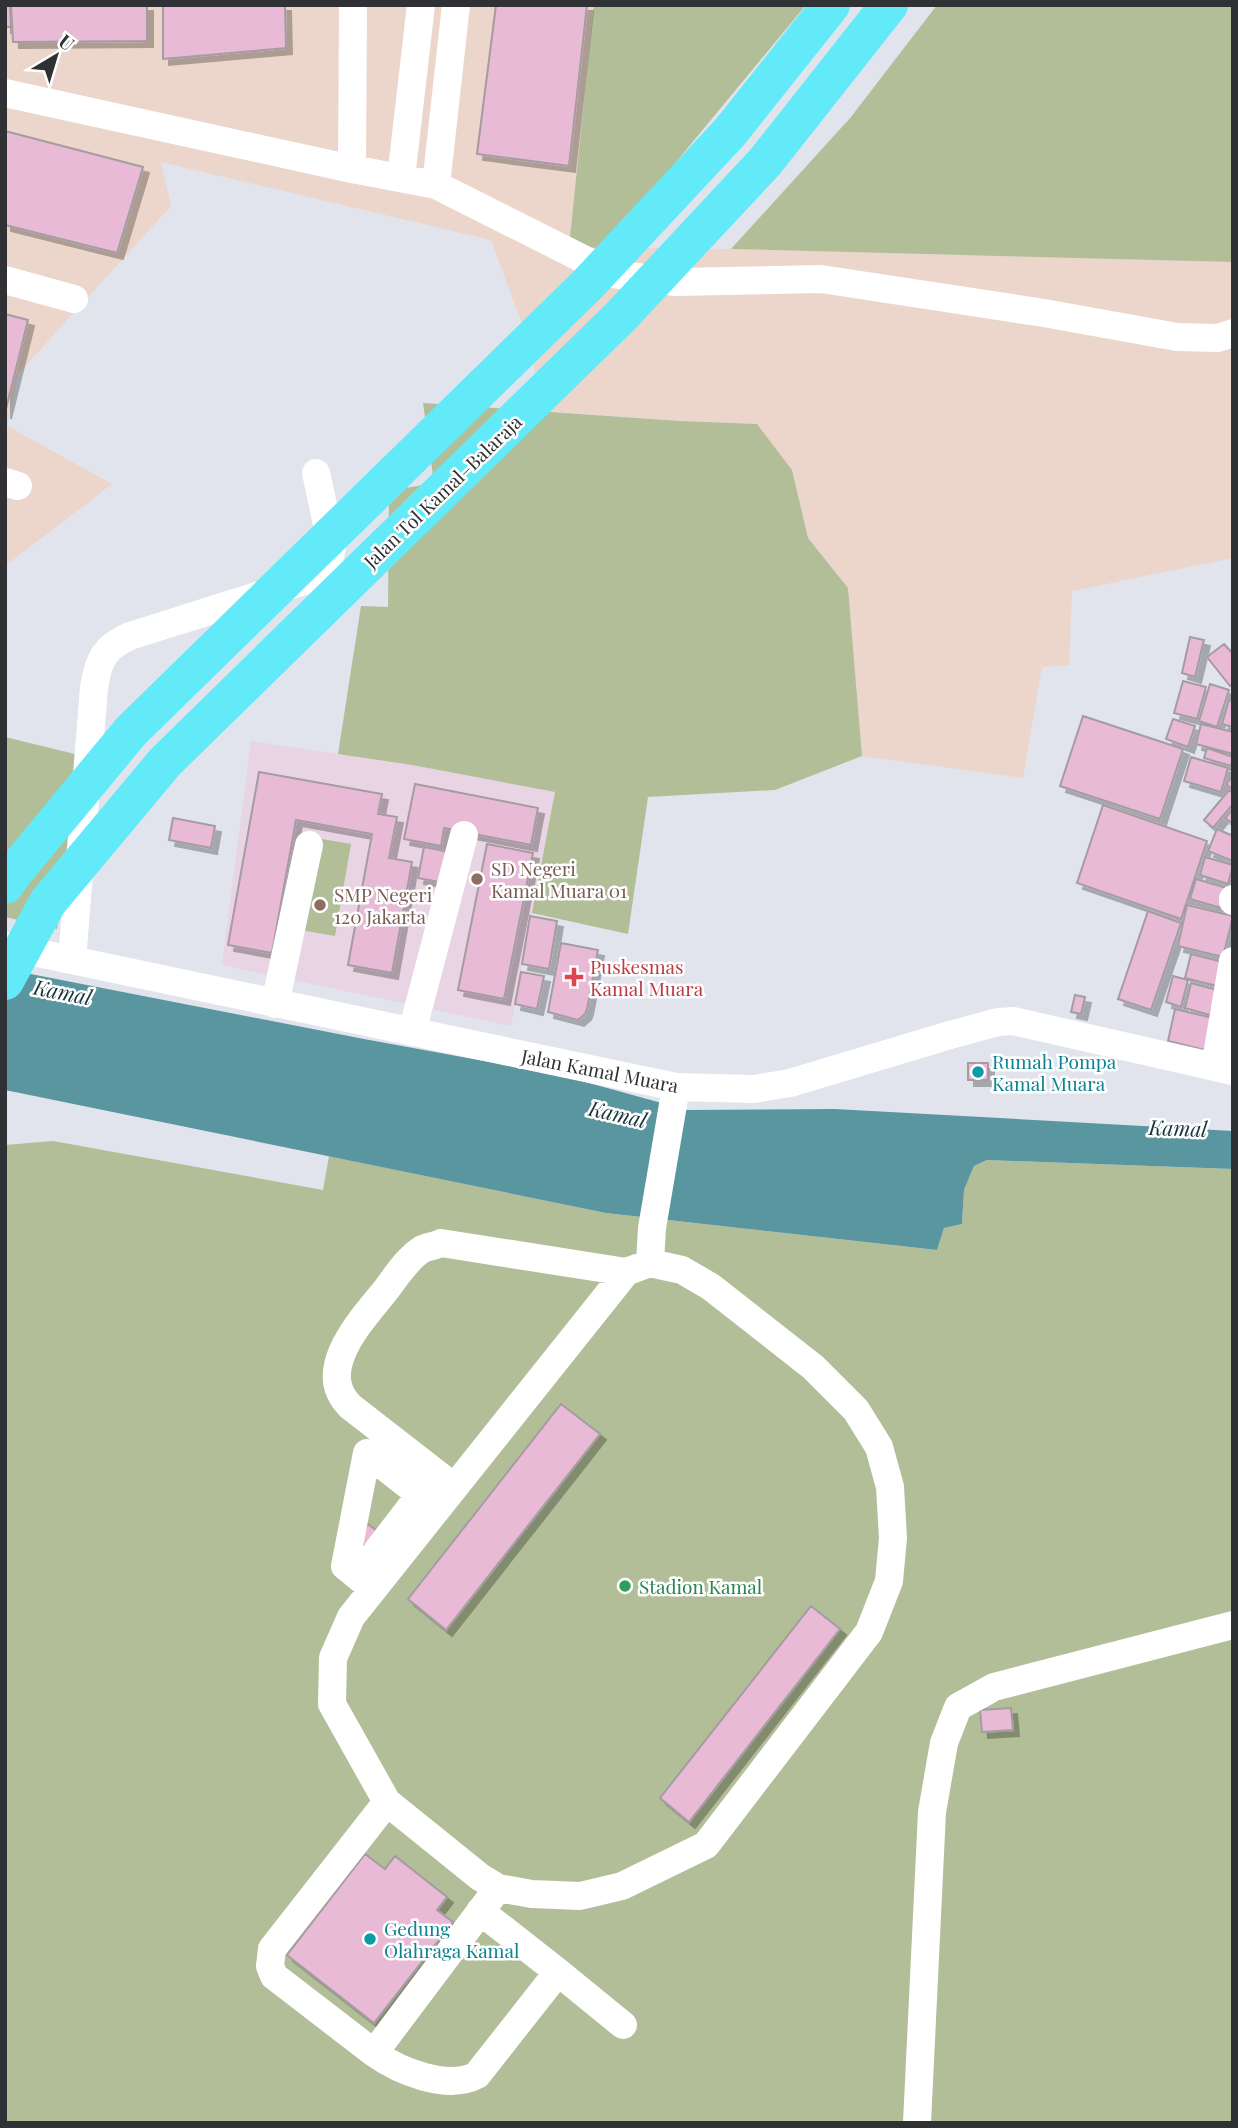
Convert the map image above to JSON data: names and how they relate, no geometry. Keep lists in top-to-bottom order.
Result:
{
  "streets": {
    "highway": ["Jalan Tol Kamal–Balaraja"],
    "street": ["Jalan Kamal Muara"]
  },
  "water": ["Kamal"],
  "places": {
    "other": [
      "SD Negeri Kamal Muara 01",
      "SMP Negeri 120 Jakarta",
      "Rumah Pompa Kamal Muara",
      "Stadion Kamal",
      "Gedung Olahraga Kamal"
    ],
    "health": ["Puskesmas Kamal Muara"]
  },
  "north": "top right"
}
